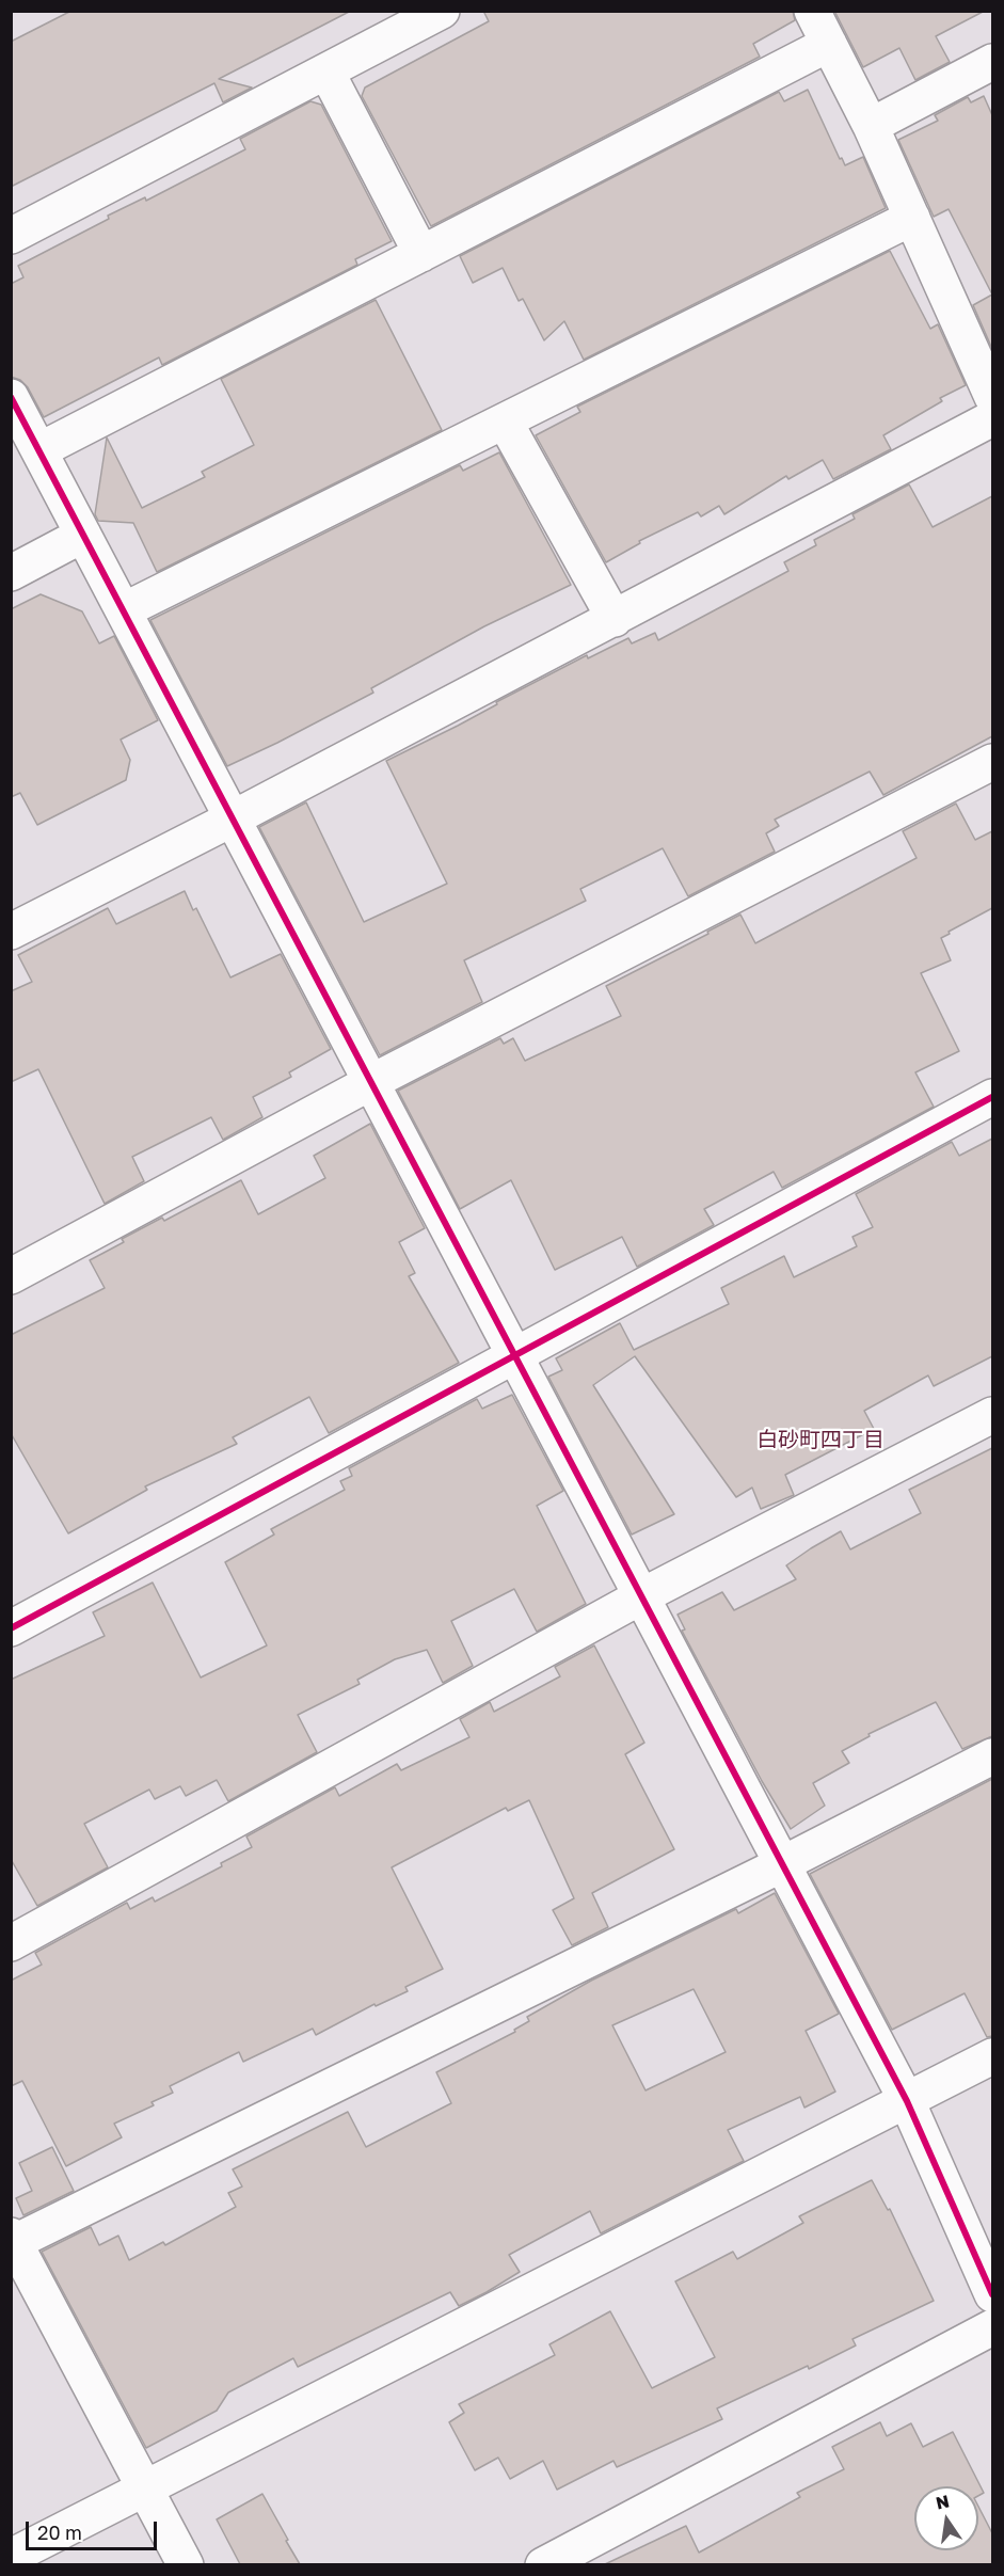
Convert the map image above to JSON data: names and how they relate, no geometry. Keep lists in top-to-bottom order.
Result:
{
  "districts": ["白砂町四丁目"],
  "scale_bar": "20 m",
  "north": "top"
}
